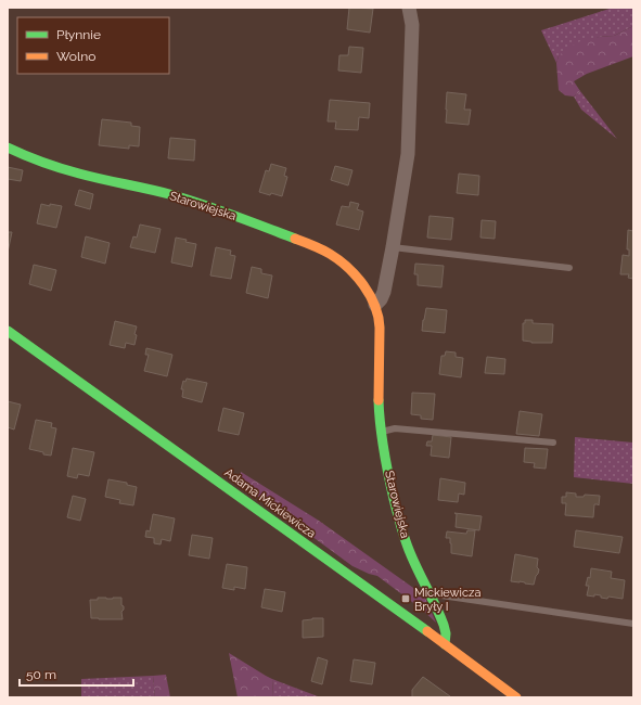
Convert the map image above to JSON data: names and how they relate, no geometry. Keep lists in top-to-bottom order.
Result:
{
  "streets": {
    "street": ["Starowiejska", "Adama Mickiewicza"]
  },
  "crossings": [
    ["Starowiejska", "Adama Mickiewicza"]
  ],
  "places": {
    "transit": ["Mickiewicza Bryły I"]
  },
  "legend": ["Płynnie", "Wolno"],
  "scale_bar": "50 m"
}
